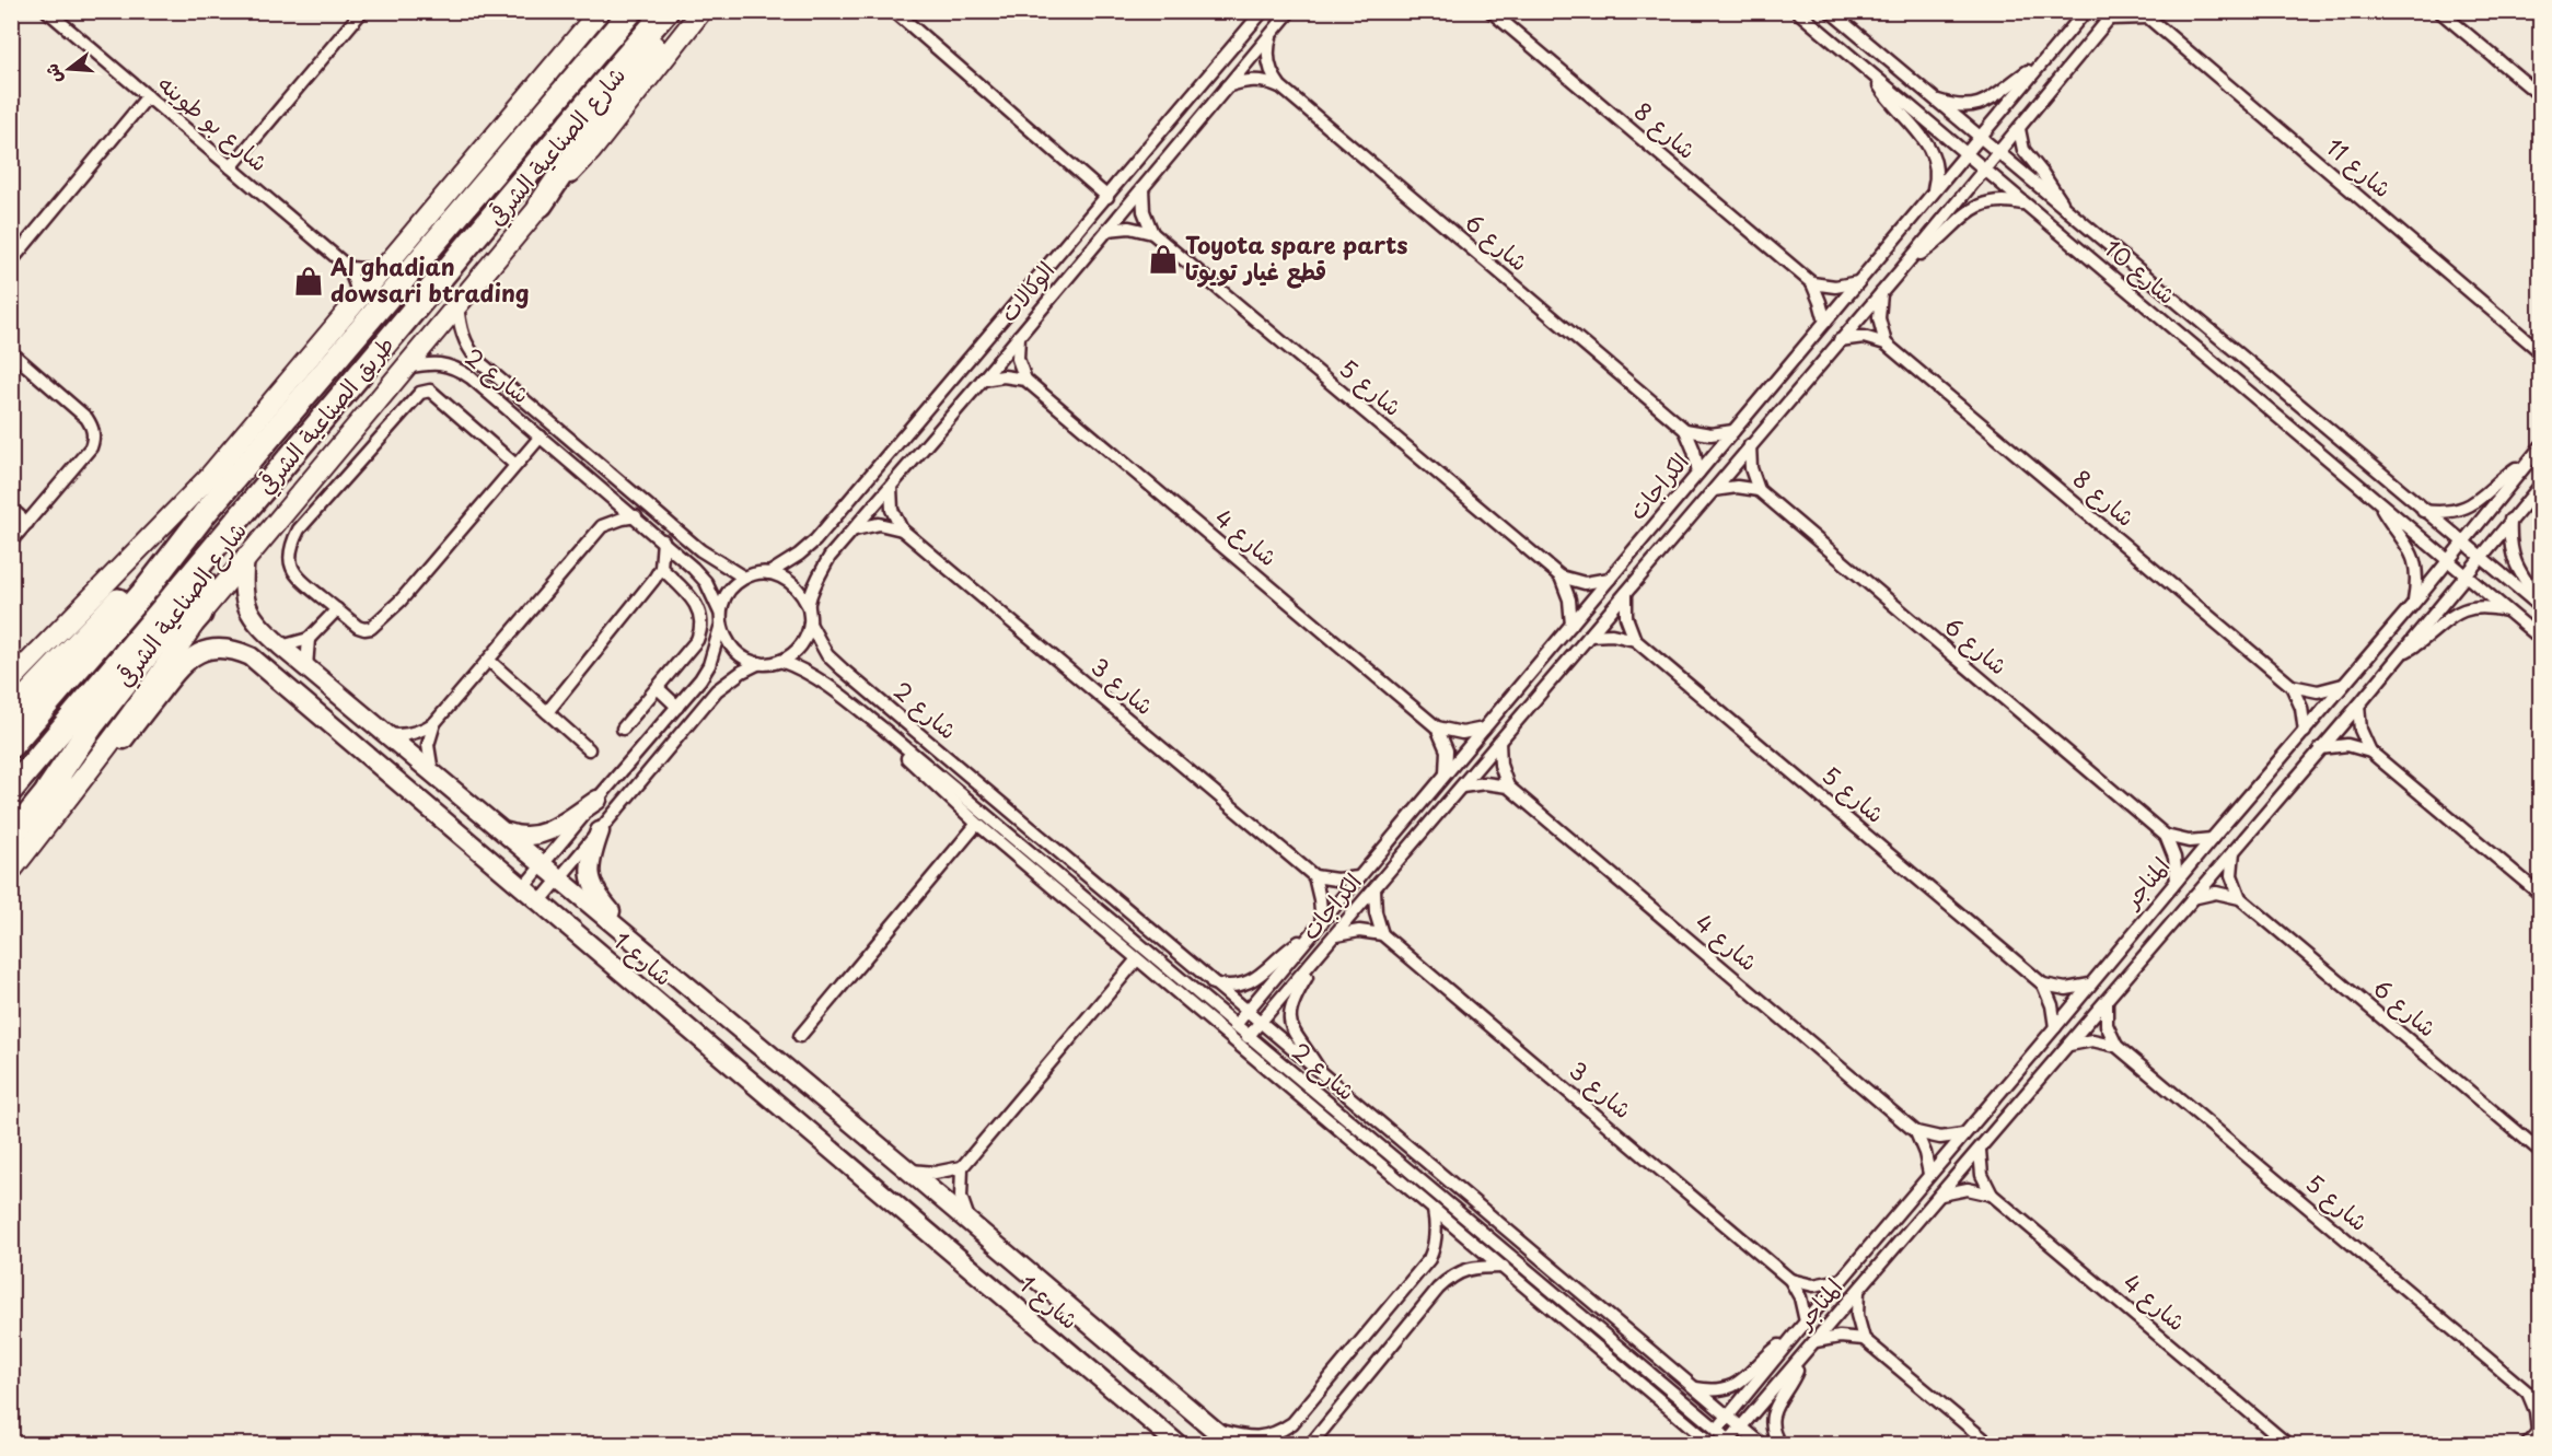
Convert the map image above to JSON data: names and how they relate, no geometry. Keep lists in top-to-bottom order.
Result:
{
  "streets": {
    "highway": ["طريق الصناعية الشرقي"],
    "main road": ["شارع الصناعية الشرقي"],
    "street": [
      "شارع بو طوينه",
      "شارع 8",
      "شارع 11",
      "شارع 6",
      "شارع 10",
      "الوكالات",
      "شارع 2",
      "شارع 5",
      "الكراجات",
      "شارع 4",
      "شارع 3",
      "المناجر",
      "شارع 1"
    ]
  },
  "crossings": [
    ["شارع 8", "الكراجات"],
    ["شارع 8", "المناجر"],
    ["شارع الصناعية الشرقي", "شارع 2"],
    ["شارع الصناعية الشرقي", "شارع 1"],
    ["شارع 11", "الكراجات"],
    ["شارع 6", "الوكالات"],
    ["شارع 10", "الكراجات"],
    ["شارع 10", "المناجر"],
    ["الوكالات", "شارع 2"],
    ["شارع 2", "الكراجات"],
    ["شارع 2", "المناجر"],
    ["شارع 3", "المناجر"]
  ],
  "places": {
    "shop": ["Toyota spare parts قطع غيار تويوتا", "Al ghadian dowsari btrading"]
  },
  "north": "left"
}
